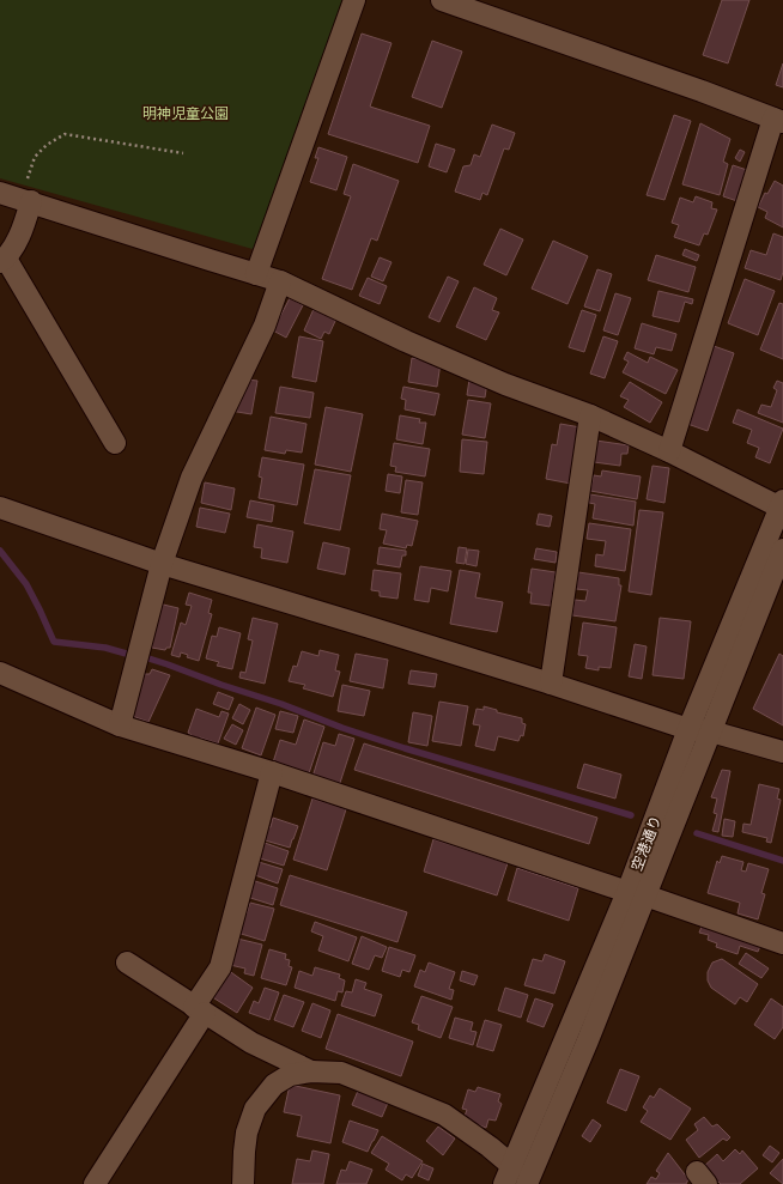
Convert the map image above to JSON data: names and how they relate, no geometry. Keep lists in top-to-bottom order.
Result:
{
  "streets": {
    "street": ["空港通り"]
  },
  "parks": ["明神児童公園"]
}
